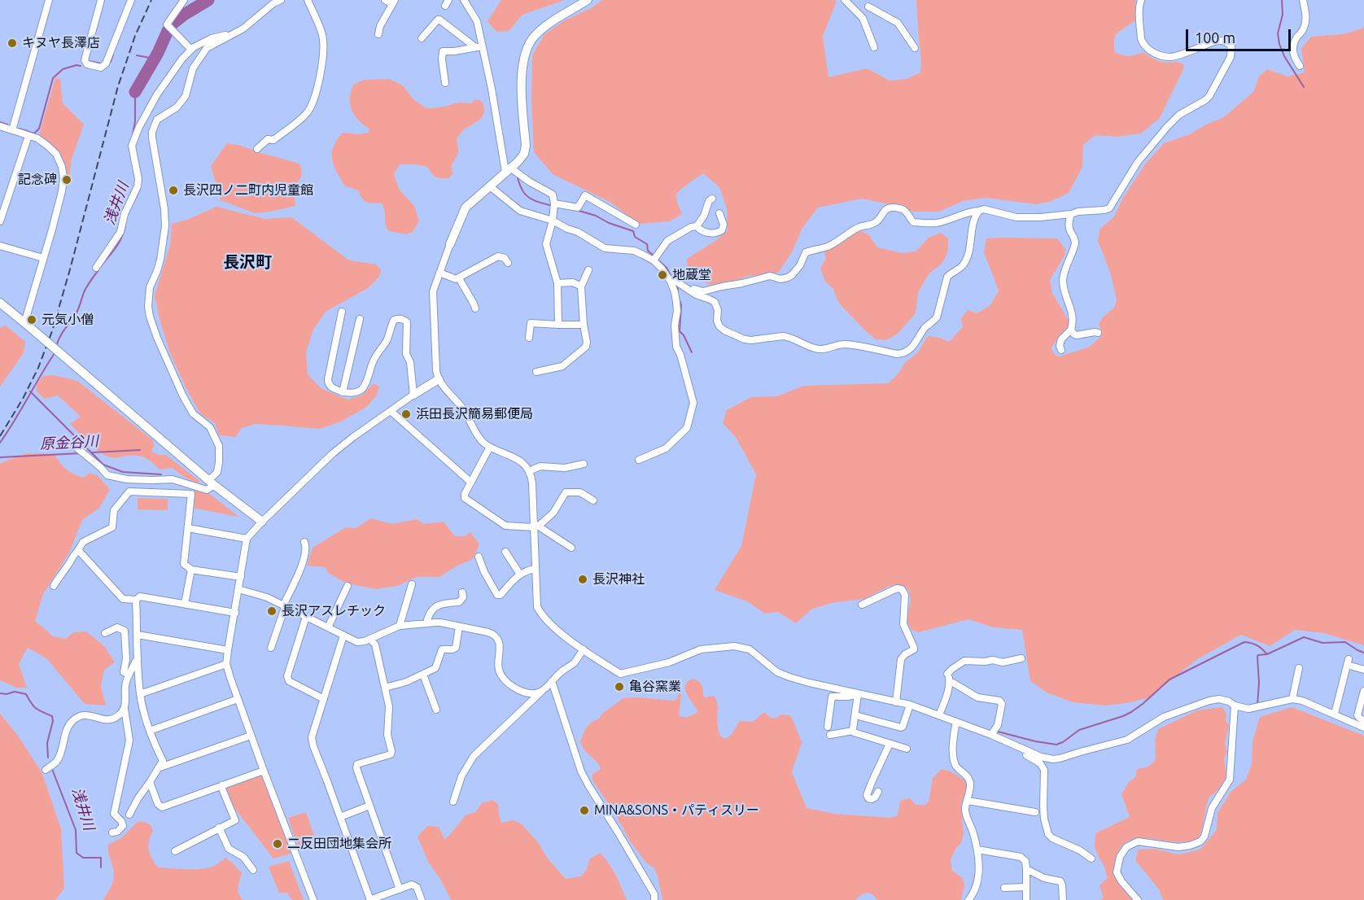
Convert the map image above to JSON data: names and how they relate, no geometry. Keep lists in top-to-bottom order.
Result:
{
  "districts": ["長沢町"],
  "water": ["浅井川", "原金谷川"],
  "places": [
    "キヌヤ長澤店",
    "記念碑",
    "長沢四ノ二町内児童館",
    "地蔵堂",
    "元気小僧",
    "浜田長沢簡易郵便局",
    "長沢神社",
    "長沢アスレチック",
    "亀谷窯業",
    "MINA&SONS・パティスリー",
    "二反田団地集会所"
  ],
  "scale_bar": "100 m"
}
